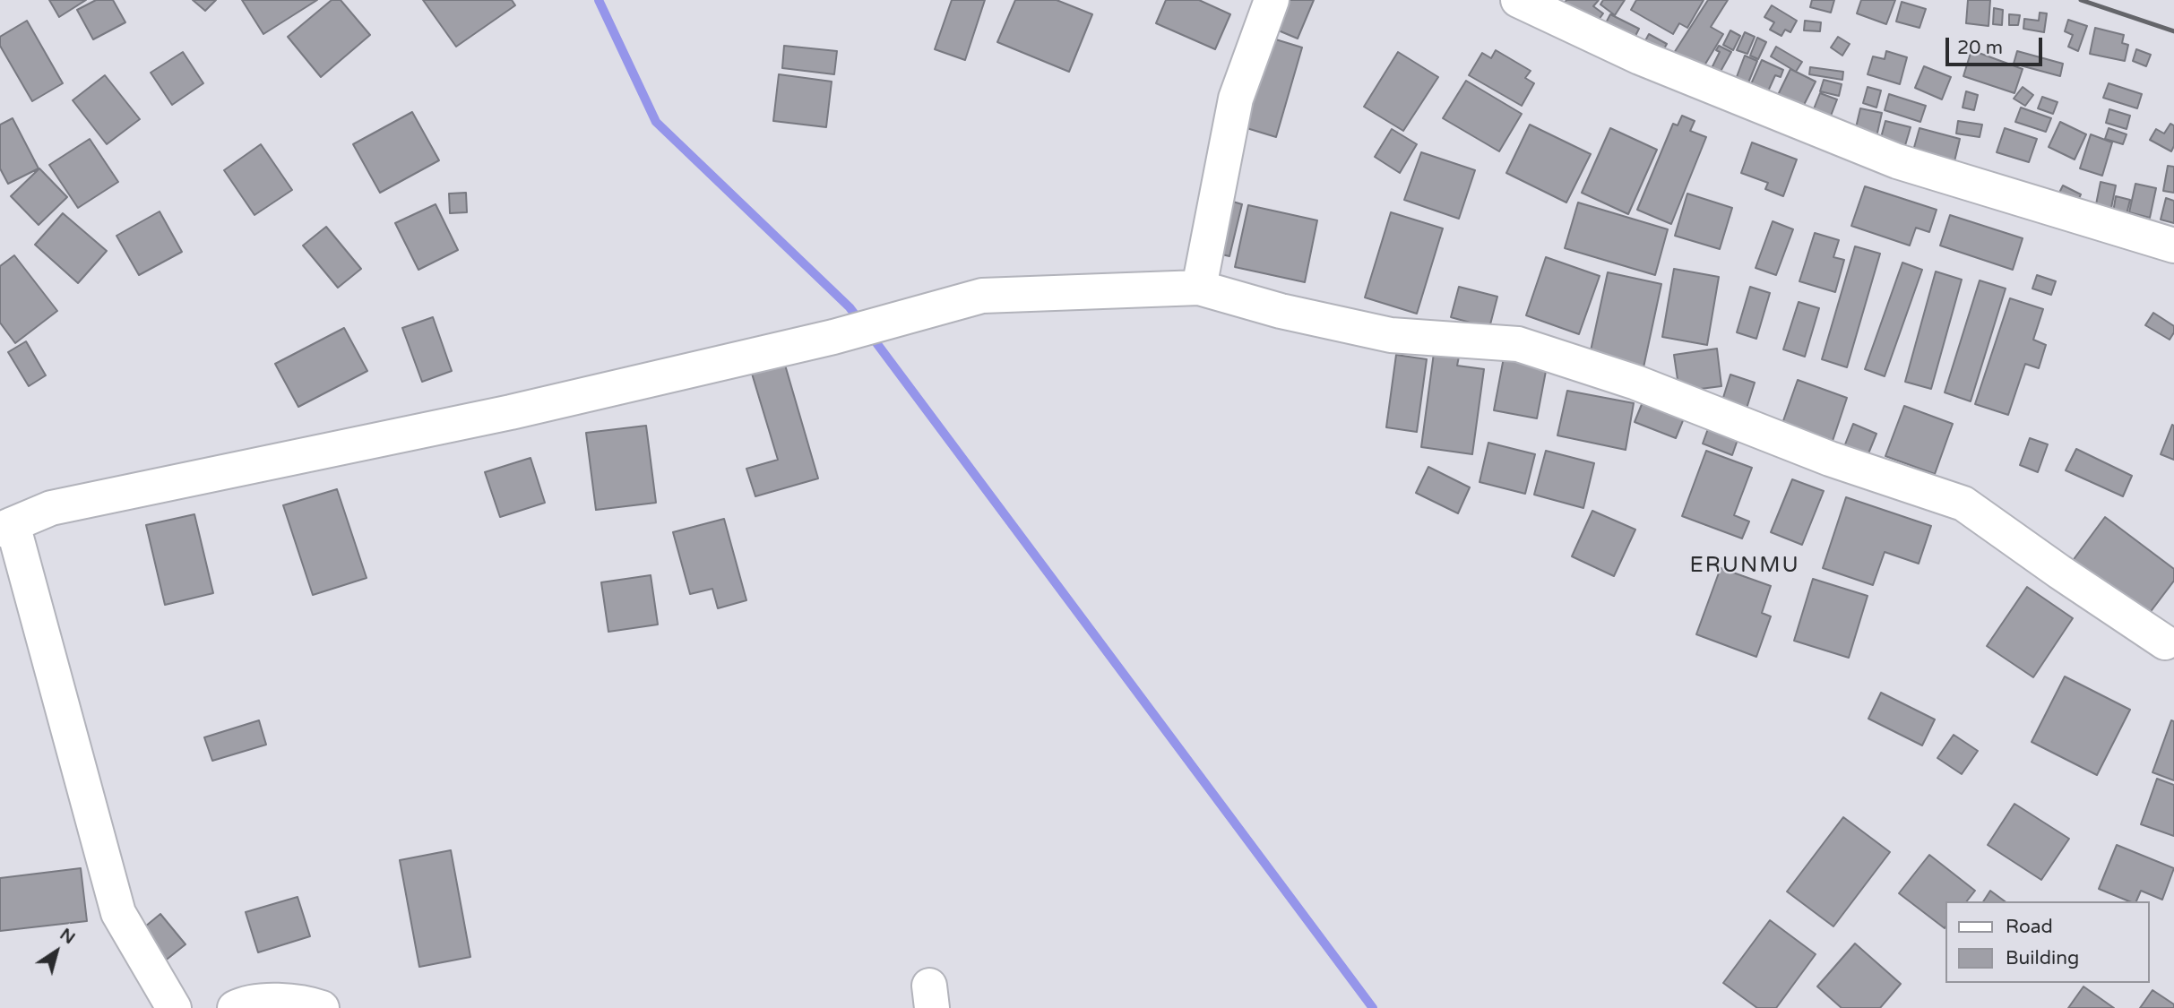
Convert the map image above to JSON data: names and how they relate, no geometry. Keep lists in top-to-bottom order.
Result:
{
  "districts": ["ERUNMU"],
  "legend": ["Road", "Building"],
  "scale_bar": "20 m",
  "north": "top right"
}
